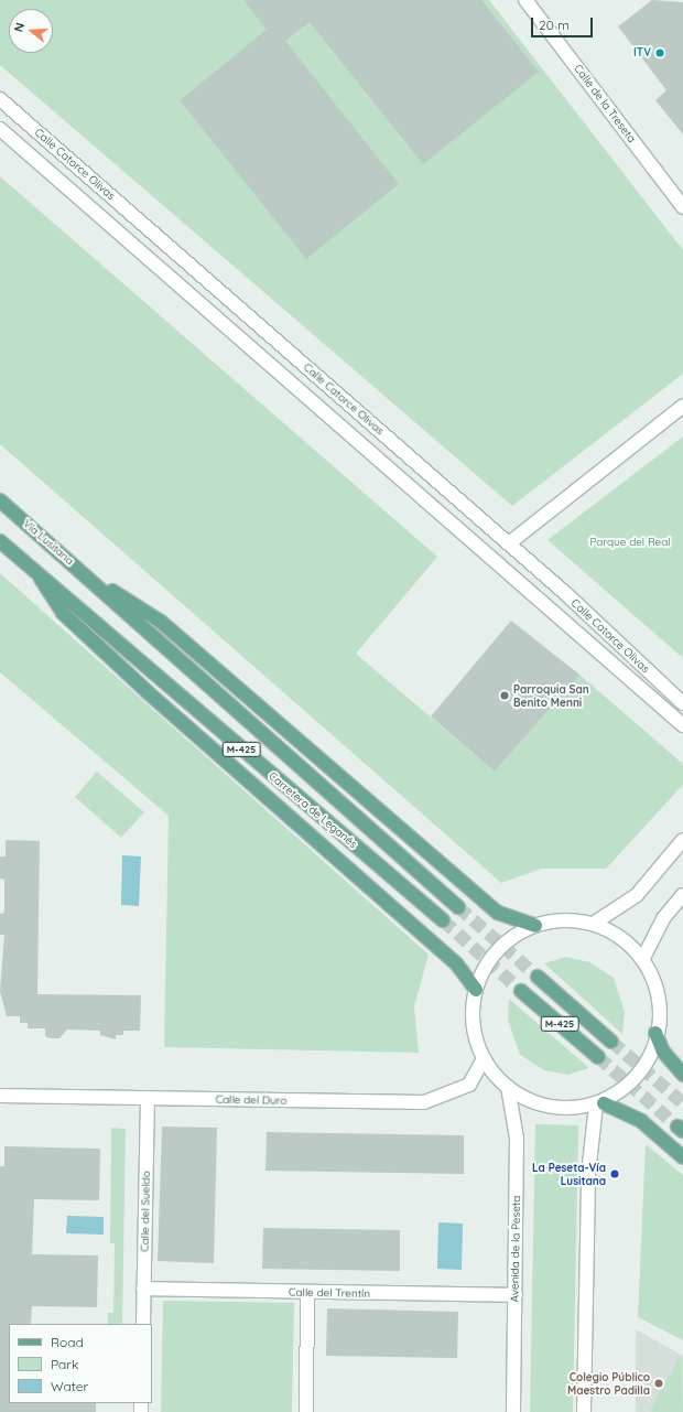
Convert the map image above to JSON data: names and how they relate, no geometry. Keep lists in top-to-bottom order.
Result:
{
  "streets": {
    "main road": ["Vía Lusitana", "M-425", "Carretera de Leganés"],
    "street": [
      "Calle de la Treseta",
      "Calle Catorce Olivas",
      "Calle del Duro",
      "Calle del Sueldo",
      "Avenida de la Peseta",
      "Calle del Trentín"
    ]
  },
  "crossings": [
    ["Vía Lusitana", "M-425"],
    ["M-425", "Carretera de Leganés"],
    ["Calle del Duro", "Calle del Sueldo"],
    ["Calle del Sueldo", "Calle del Trentín"],
    ["Avenida de la Peseta", "Calle del Trentín"]
  ],
  "parks": ["Parque del Real"],
  "places": [
    "ITV",
    "Parroquia San Benito Menni",
    "La Peseta-Vía Lusitana",
    "Colegio Público Maestro Padilla"
  ],
  "legend": ["Road", "Park", "Water"],
  "scale_bar": "20 m",
  "north": "left"
}
